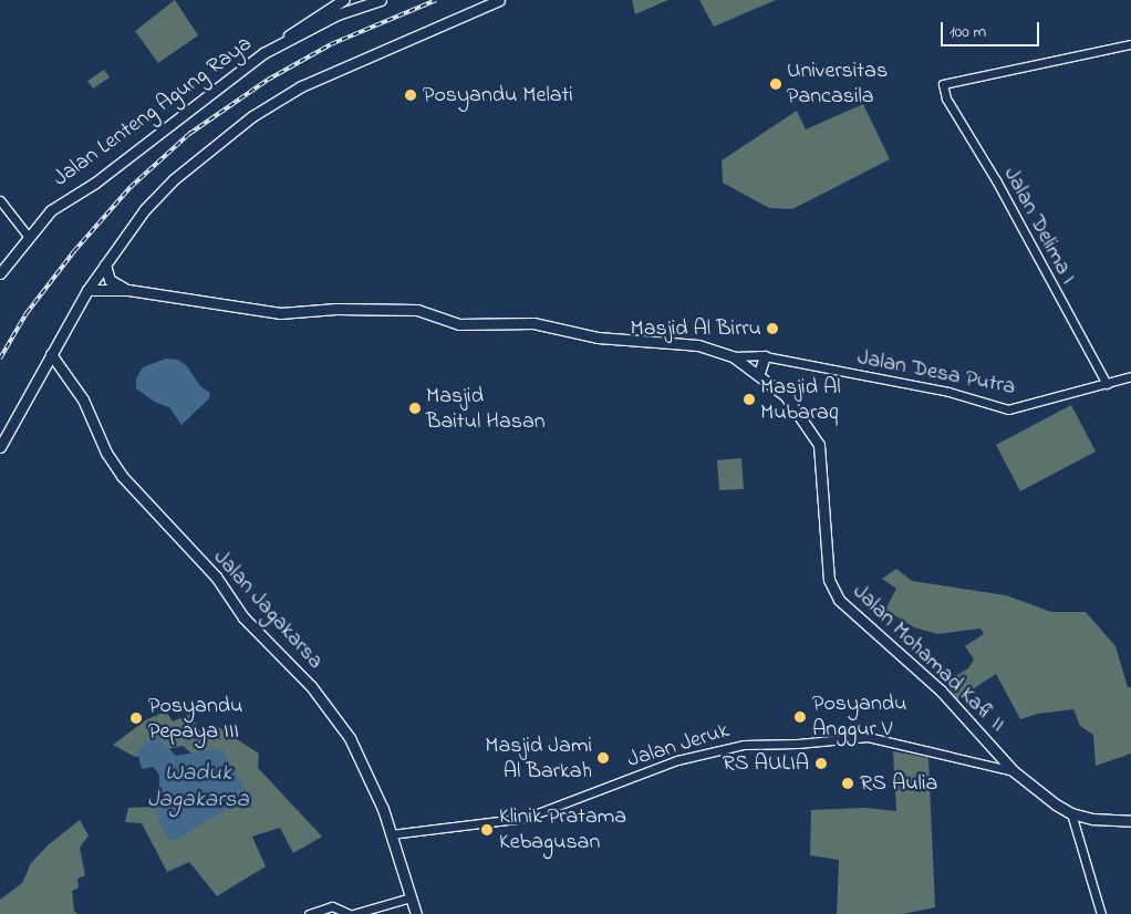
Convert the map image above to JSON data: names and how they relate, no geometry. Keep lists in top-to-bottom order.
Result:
{
  "streets": {
    "main road": ["Jalan Lenteng Agung Raya", "Jalan Jagakarsa", "Jalan Mohamad Kafi II"],
    "street": ["Jalan Delima I", "Jalan Desa Putra", "Jalan Jeruk"]
  },
  "crossings": [
    ["Jalan Delima I", "Jalan Desa Putra"],
    ["Jalan Desa Putra", "Jalan Mohamad Kafi II"],
    ["Jalan Jagakarsa", "Jalan Jeruk"],
    ["Jalan Mohamad Kafi II", "Jalan Jeruk"]
  ],
  "water": ["Waduk Jagakarsa"],
  "places": [
    "Universitas Pancasila",
    "Posyandu Melati",
    "Masjid Al Birru",
    "Masjid Al Mubaraq",
    "Masjid Baitul Hasan",
    "Posyandu Anggur V",
    "Posyandu Pepaya III",
    "Masjid Jami Al Barkah",
    "RS AULIA",
    "RS Aulia",
    "Klinik Pratama Kebagusan"
  ],
  "scale_bar": "100 m"
}
